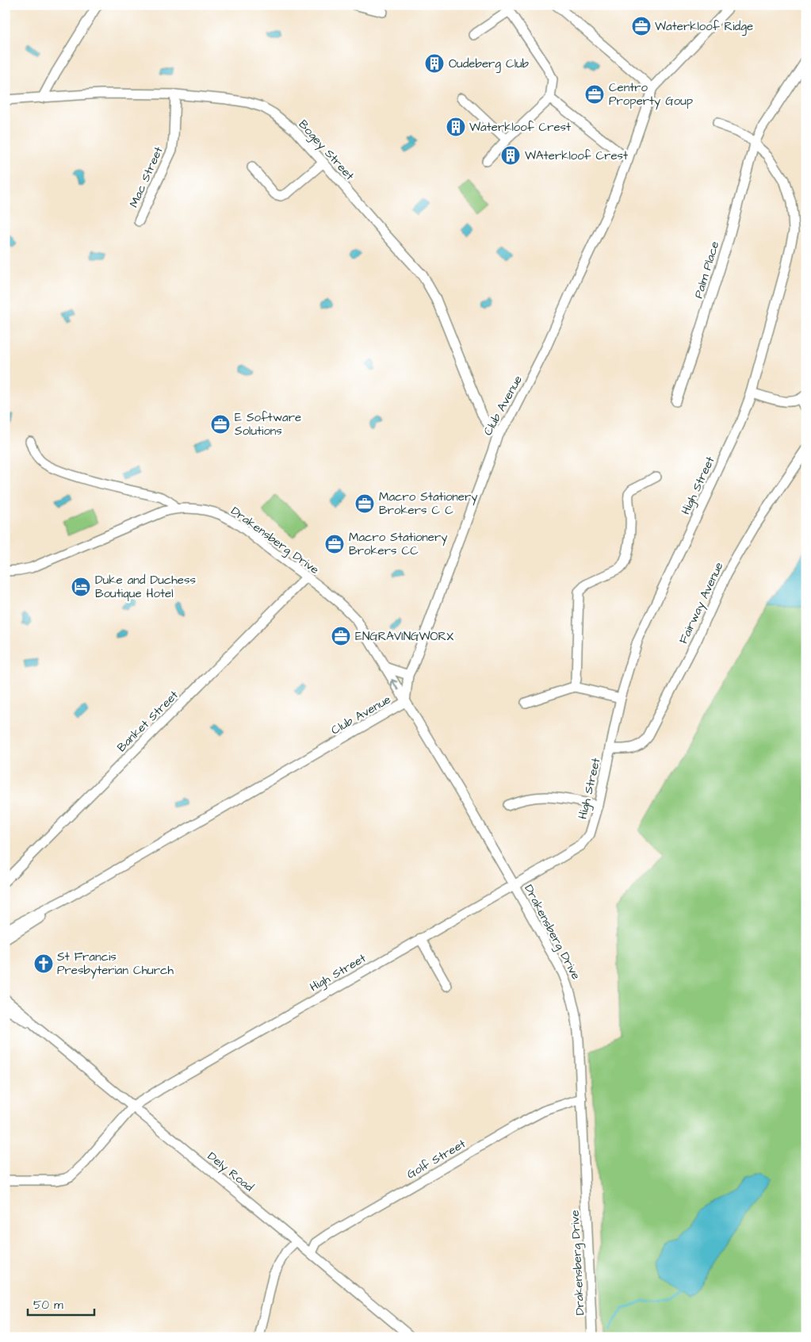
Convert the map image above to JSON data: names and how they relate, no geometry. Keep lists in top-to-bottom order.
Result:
{
  "streets": {
    "street": [
      "Bogey Street",
      "Mac Street",
      "Palm Place",
      "Club Avenue",
      "High Street",
      "Drakensberg Drive",
      "Fairway Avenue",
      "Banket Street",
      "Golf Street",
      "Dely Road"
    ]
  },
  "crossings": [
    ["Bogey Street", "Mac Street"],
    ["Bogey Street", "Club Avenue"],
    ["Palm Place", "High Street"],
    ["Club Avenue", "Drakensberg Drive"],
    ["High Street", "Drakensberg Drive"],
    ["High Street", "Fairway Avenue"],
    ["High Street", "Dely Road"],
    ["Drakensberg Drive", "Banket Street"],
    ["Drakensberg Drive", "Golf Street"],
    ["Golf Street", "Dely Road"]
  ],
  "places": {
    "office": [
      "Waterkloof Ridge",
      "Centro Property Goup",
      "E Software Solutions",
      "Macro Stationery Brokers C C",
      "Macro Stationery Brokers CC",
      "ENGRAVINGWORX"
    ],
    "building": ["Oudeberg Club", "Waterkloof Crest", "WAterkloof Crest"],
    "hotel": ["Duke and Duchess Boutique Hotel"],
    "church": ["St Francis Presbyterian Church"]
  },
  "scale_bar": "50 m"
}
